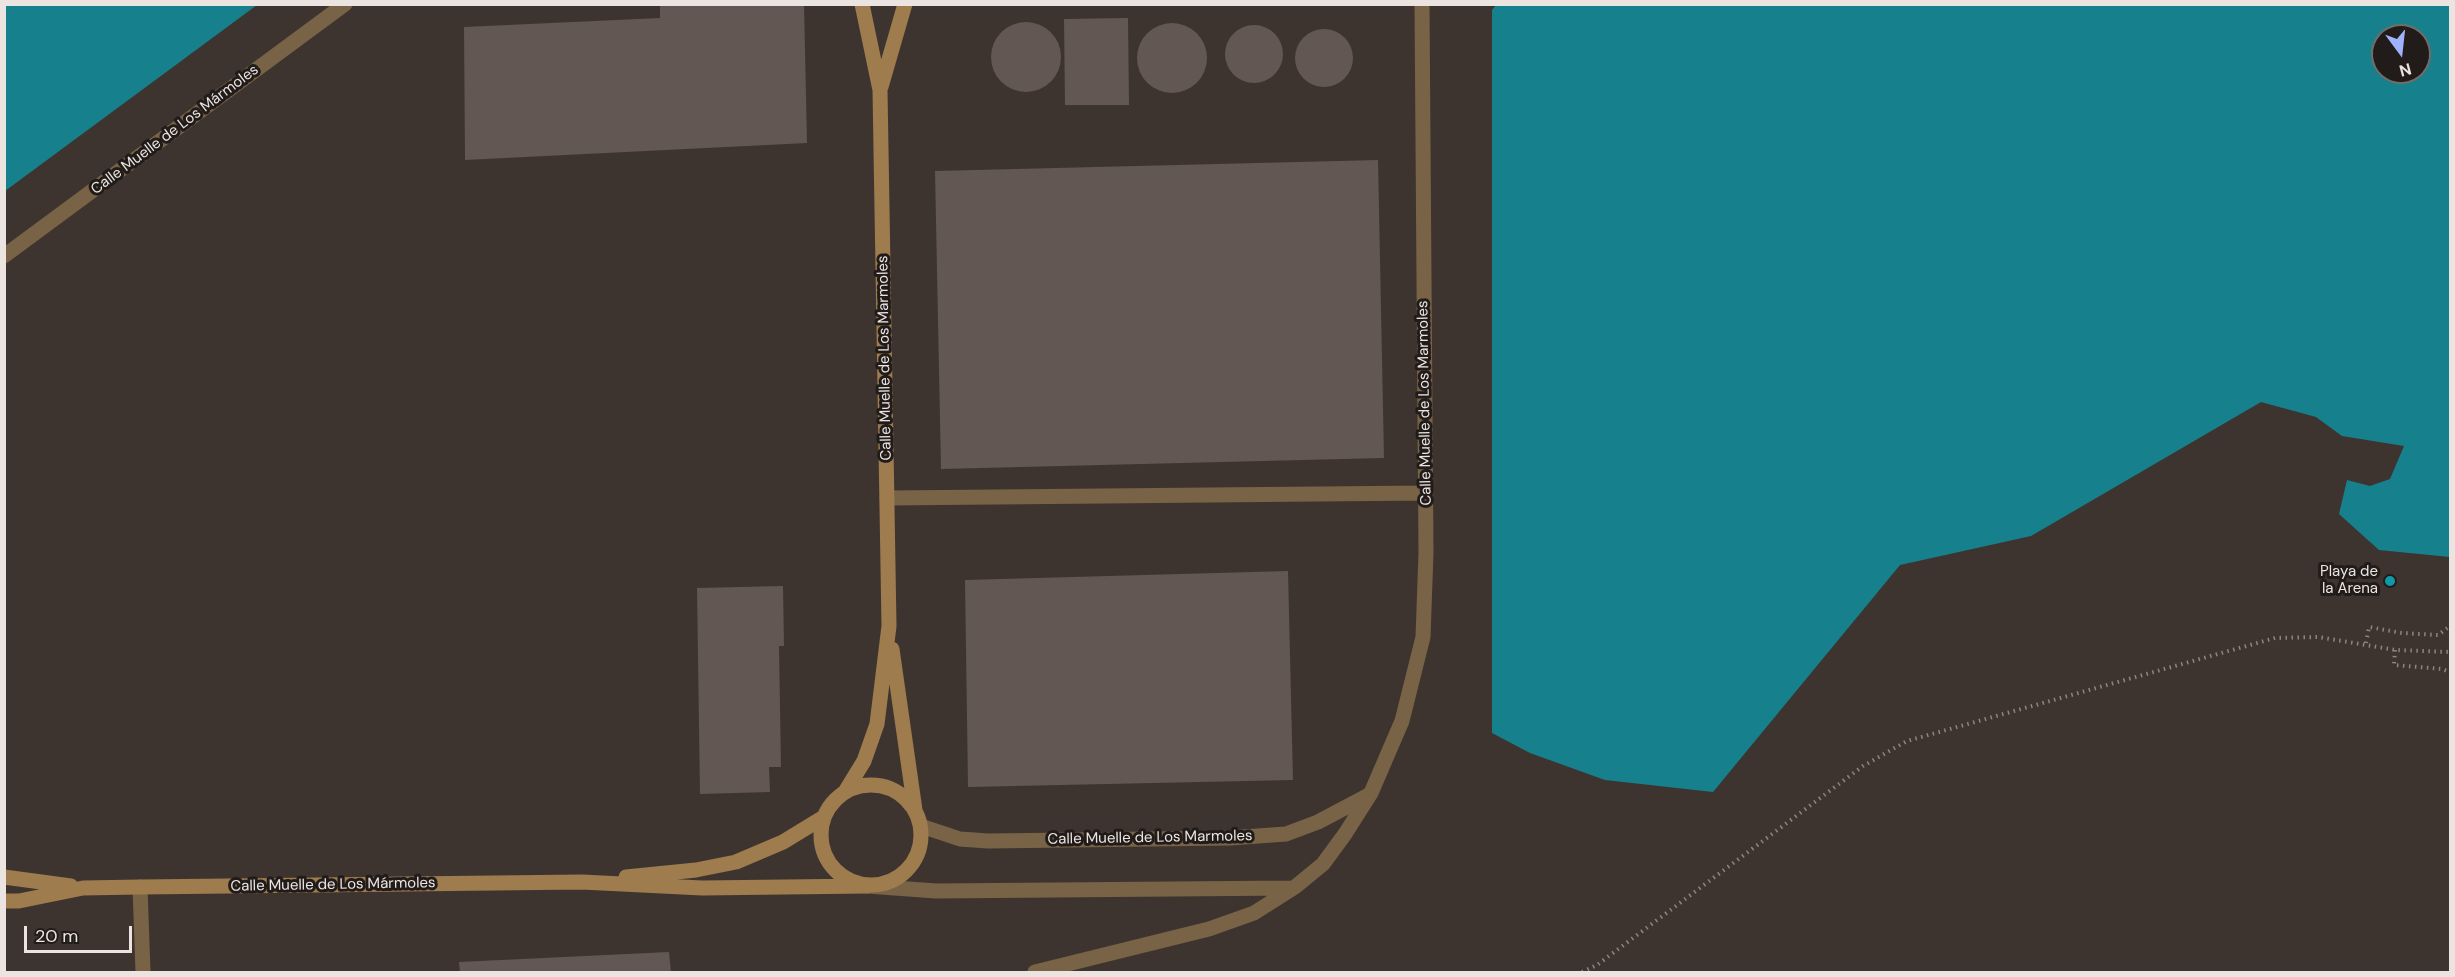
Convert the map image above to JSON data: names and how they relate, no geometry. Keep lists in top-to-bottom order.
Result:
{
  "streets": {
    "street": ["Calle Muelle de Los Mármoles", "Calle Muelle de Los Marmoles"]
  },
  "crossings": [
    ["Calle Muelle de Los Mármoles", "Calle Muelle de Los Marmoles"]
  ],
  "places": ["Playa de la Arena"],
  "scale_bar": "20 m",
  "north": "bottom"
}
